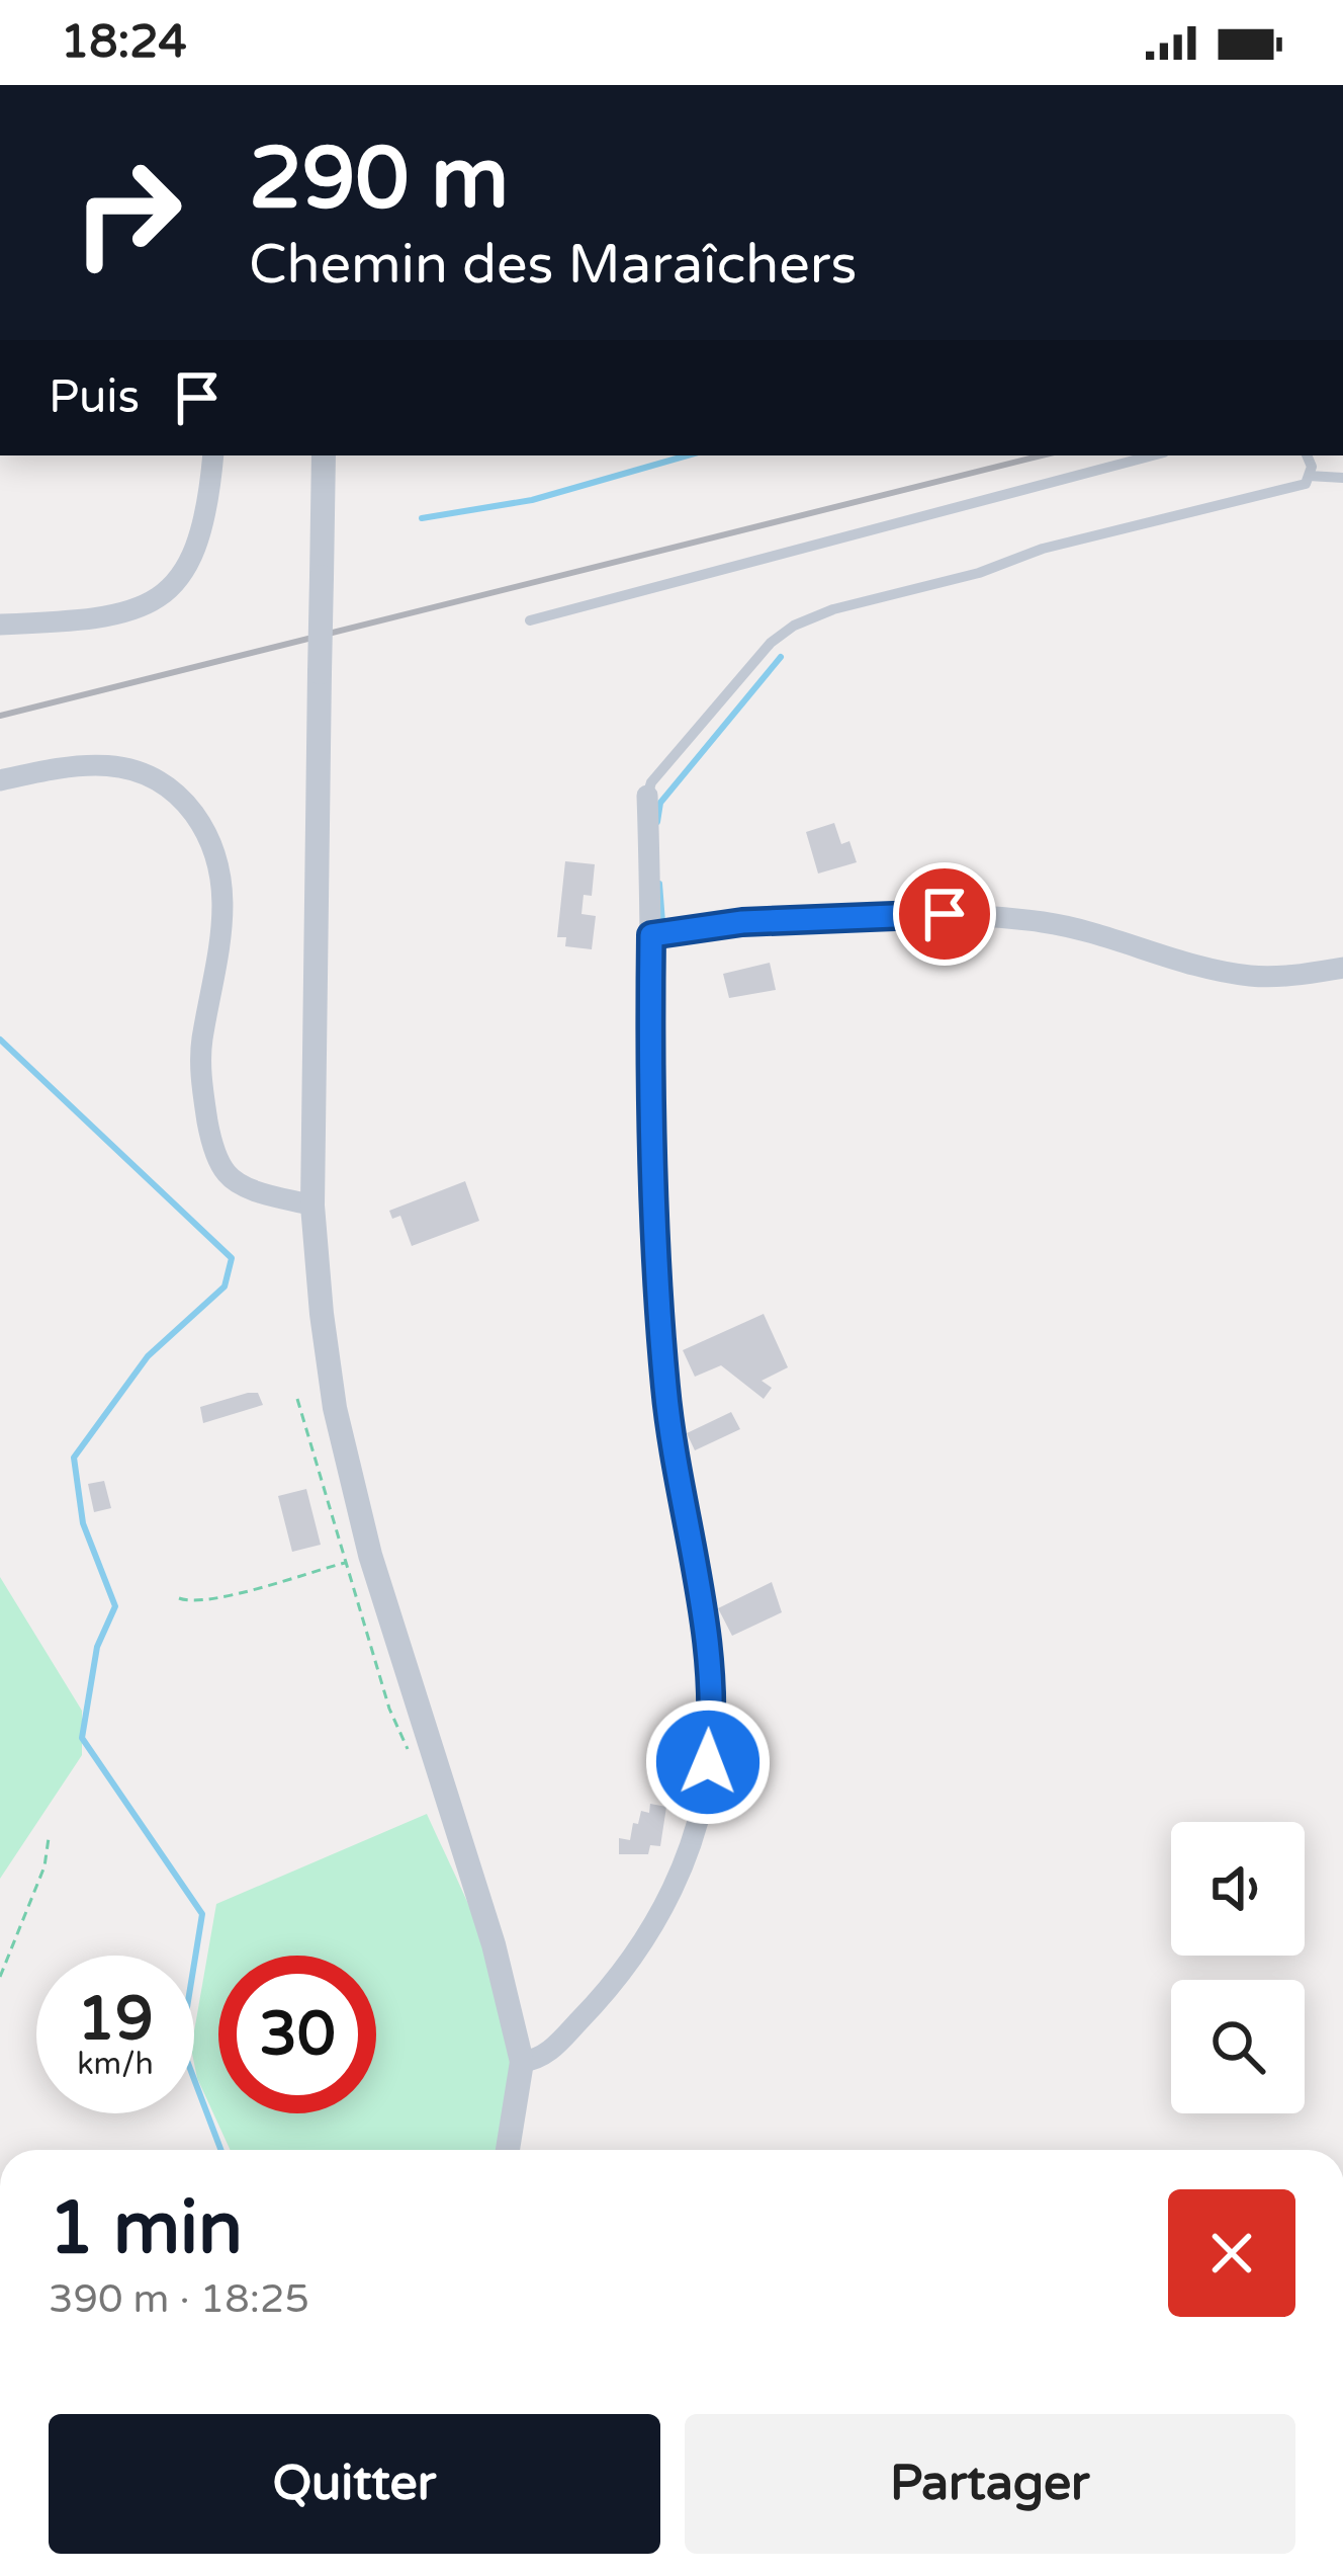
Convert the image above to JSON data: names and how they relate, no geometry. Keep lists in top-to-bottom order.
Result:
{
  "page": {
    "status": "18:24",
    "turn": ["290 m", "Chemin des Maraîchers"],
    "then": "Puis",
    "speed": "19 km/h",
    "limit": "30",
    "heading": ["1 min", "390 m · 18:25"],
    "buttons": ["Quitter", "Partager"]
  }
}
